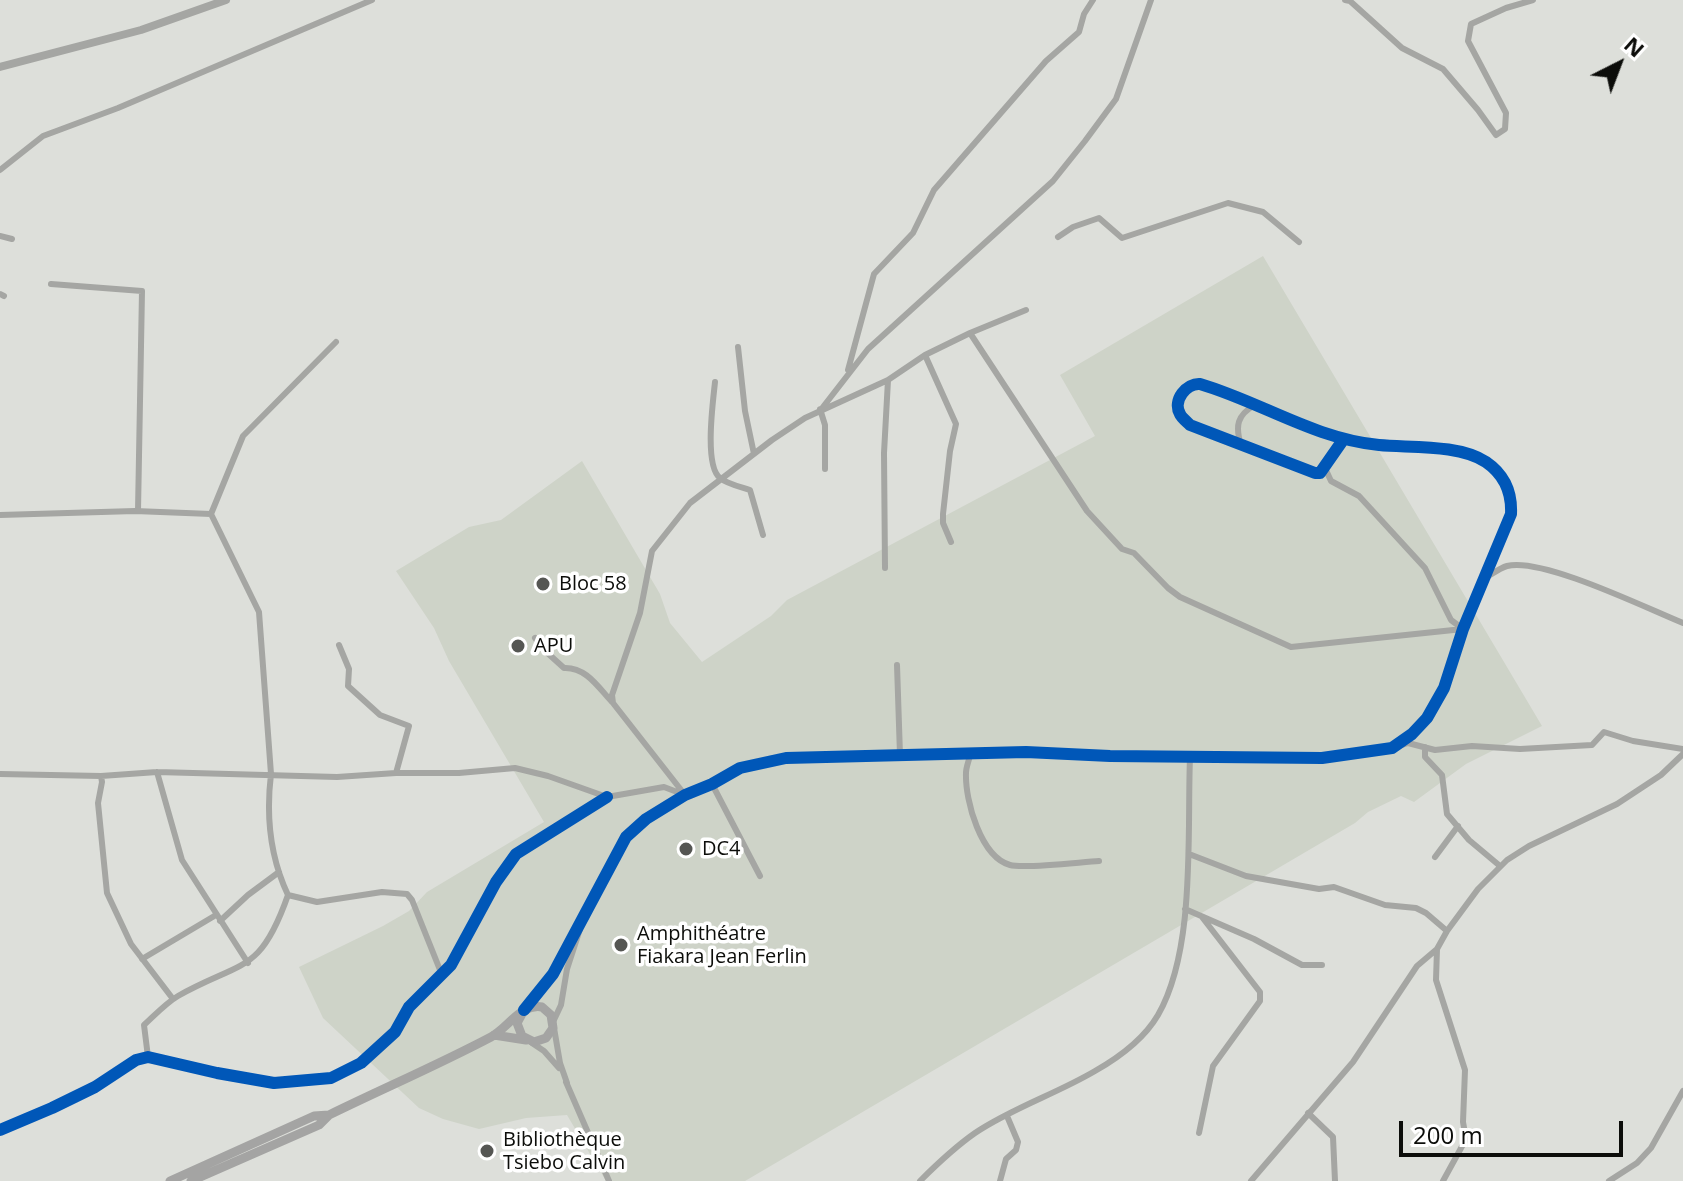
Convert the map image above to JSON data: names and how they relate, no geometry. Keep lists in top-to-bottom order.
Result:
{
  "places": [
    "Bloc 58",
    "APU",
    "DC4",
    "Amphithéatre Fiakara Jean Ferlin",
    "Bibliothèque Tsiebo Calvin"
  ],
  "scale_bar": "200 m",
  "north": "top right"
}
